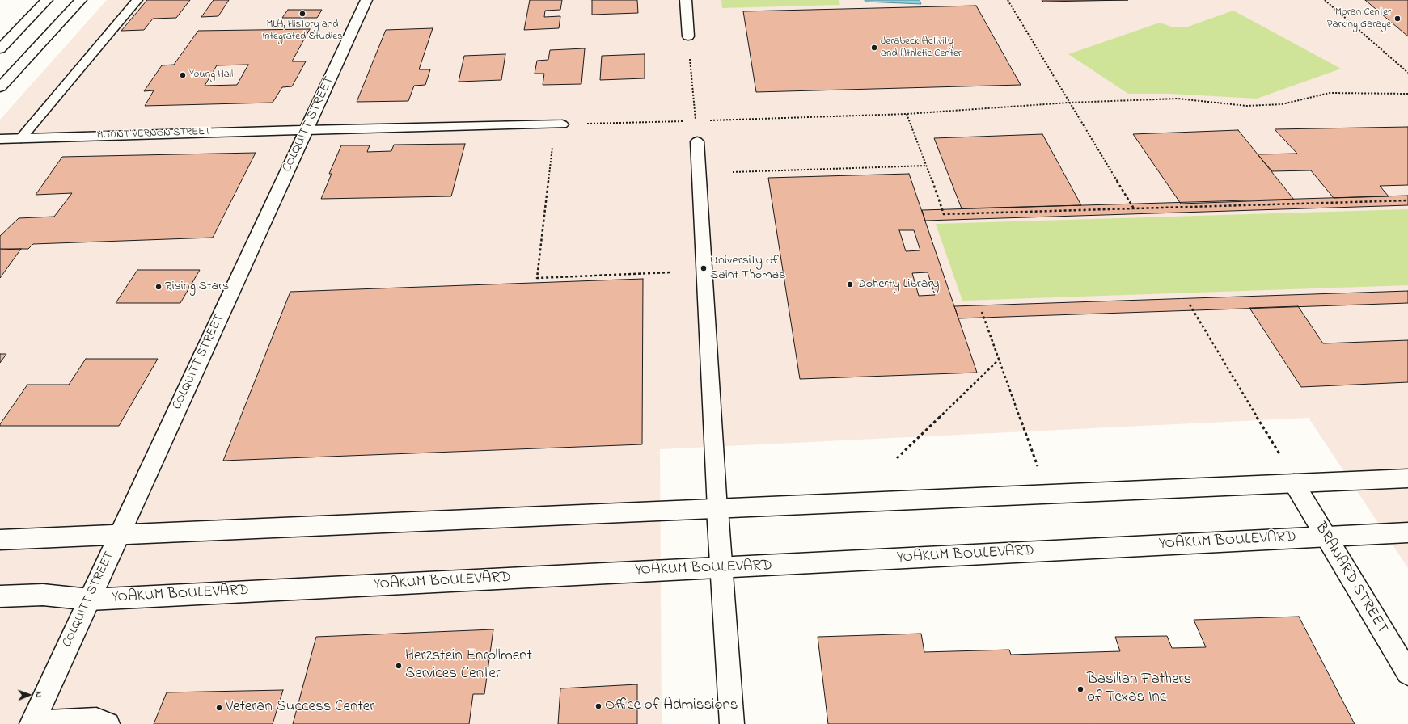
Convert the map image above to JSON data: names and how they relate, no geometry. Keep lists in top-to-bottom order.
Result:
{
  "streets": {
    "street": [
      "COLQUITT STREET",
      "MOUNT VERNON STREET",
      "YOAKUM BOULEVARD",
      "BRANARD STREET"
    ]
  },
  "crossings": [
    ["COLQUITT STREET", "MOUNT VERNON STREET"],
    ["COLQUITT STREET", "YOAKUM BOULEVARD"],
    ["YOAKUM BOULEVARD", "BRANARD STREET"]
  ],
  "places": [
    "MLA, History and Integrated Studies",
    "Moran Center Parking Garage",
    "Jerabeck Activity and Athletic Center",
    "Young Hall",
    "University of Saint Thomas",
    "Doherty Library",
    "Rising Stars",
    "Herzstein Enrollment Services Center",
    "Basilian Fathers of Texas Inc",
    "Office of Admissions",
    "Veteran Success Center"
  ],
  "north": "right"
}
